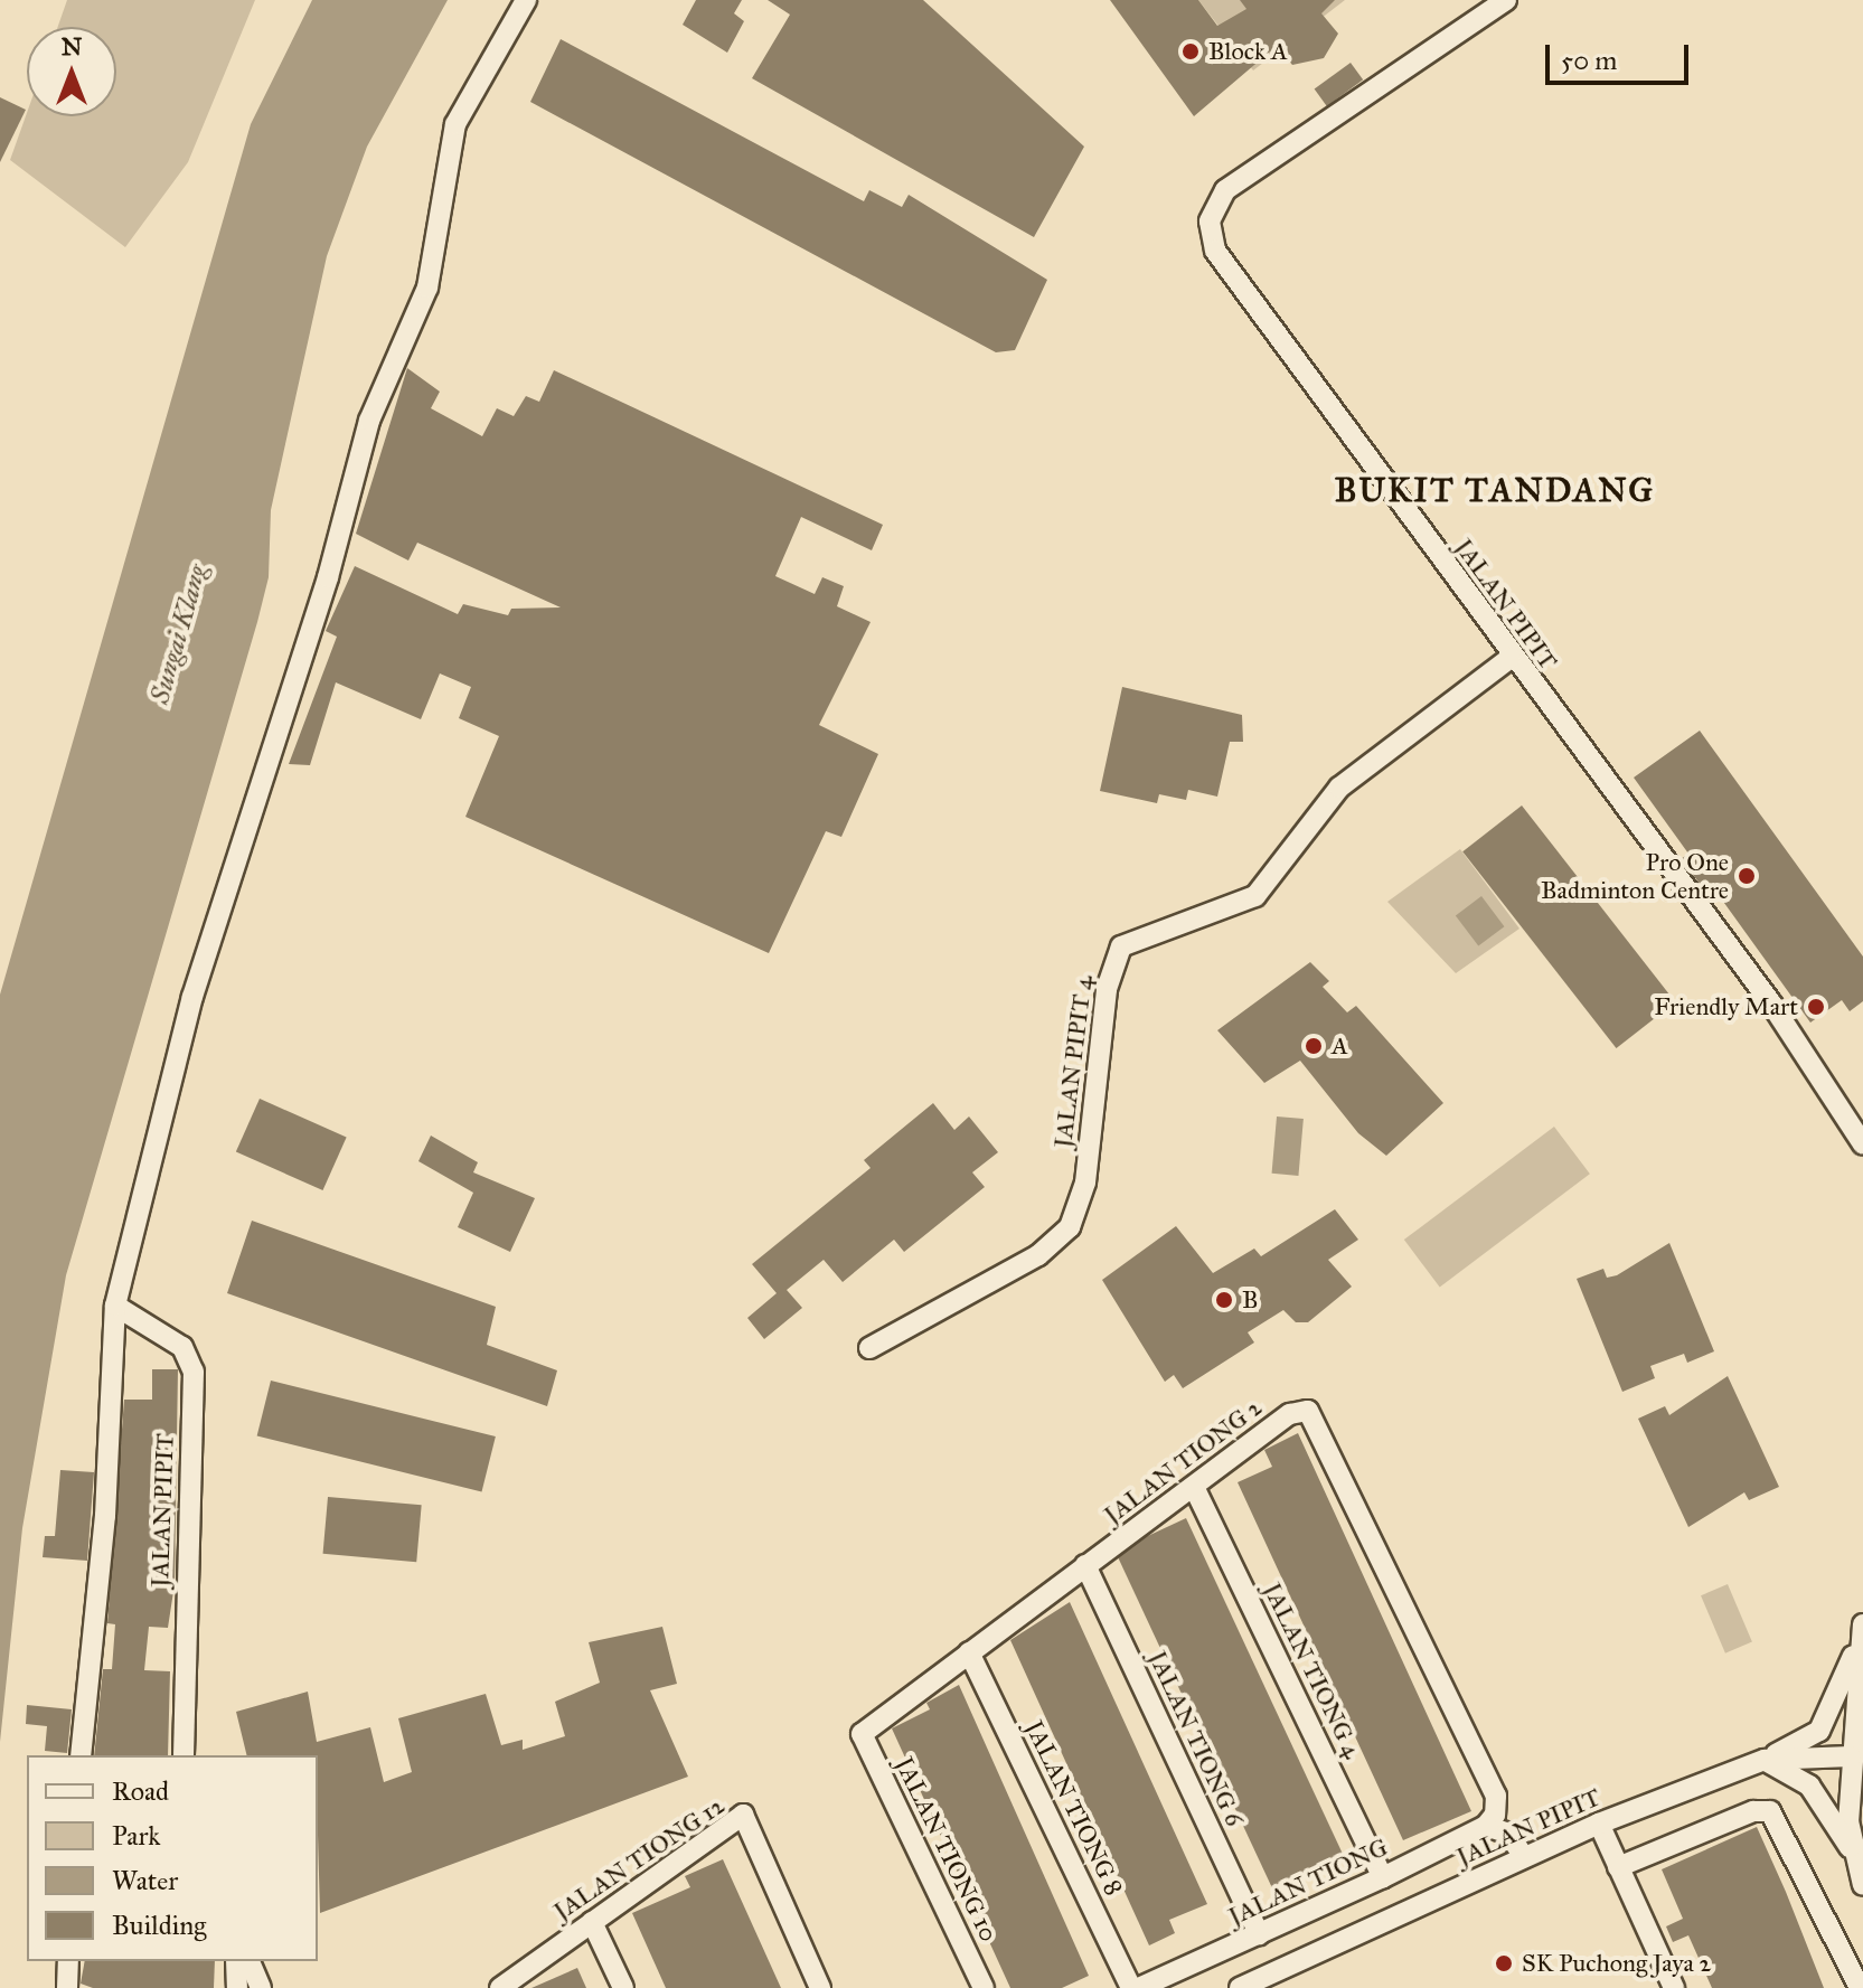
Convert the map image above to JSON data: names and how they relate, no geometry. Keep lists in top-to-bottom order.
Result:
{
  "streets": {
    "street": [
      "JALAN PIPIT",
      "JALAN PIPIT 4",
      "JALAN TIONG 2",
      "JALAN TIONG 4",
      "JALAN TIONG 6",
      "JALAN TIONG 8",
      "JALAN TIONG 10",
      "JALAN TIONG 12",
      "JALAN TIONG"
    ]
  },
  "crossings": [
    ["JALAN PIPIT", "JALAN PIPIT 4"],
    ["JALAN TIONG 2", "JALAN TIONG 4"],
    ["JALAN TIONG 2", "JALAN TIONG 6"],
    ["JALAN TIONG 2", "JALAN TIONG 8"],
    ["JALAN TIONG 2", "JALAN TIONG 10"],
    ["JALAN TIONG 2", "JALAN TIONG"],
    ["JALAN TIONG 4", "JALAN TIONG"],
    ["JALAN TIONG 6", "JALAN TIONG"]
  ],
  "districts": ["BUKIT TANDANG"],
  "water": ["Sungai Klang"],
  "places": [
    "Block A",
    "Pro One Badminton Centre",
    "Friendly Mart",
    "A",
    "B",
    "SK Puchong Jaya 2"
  ],
  "legend": [
    "Road",
    "Park",
    "Water",
    "Building"
  ],
  "scale_bar": "50 m",
  "north": "top"
}
